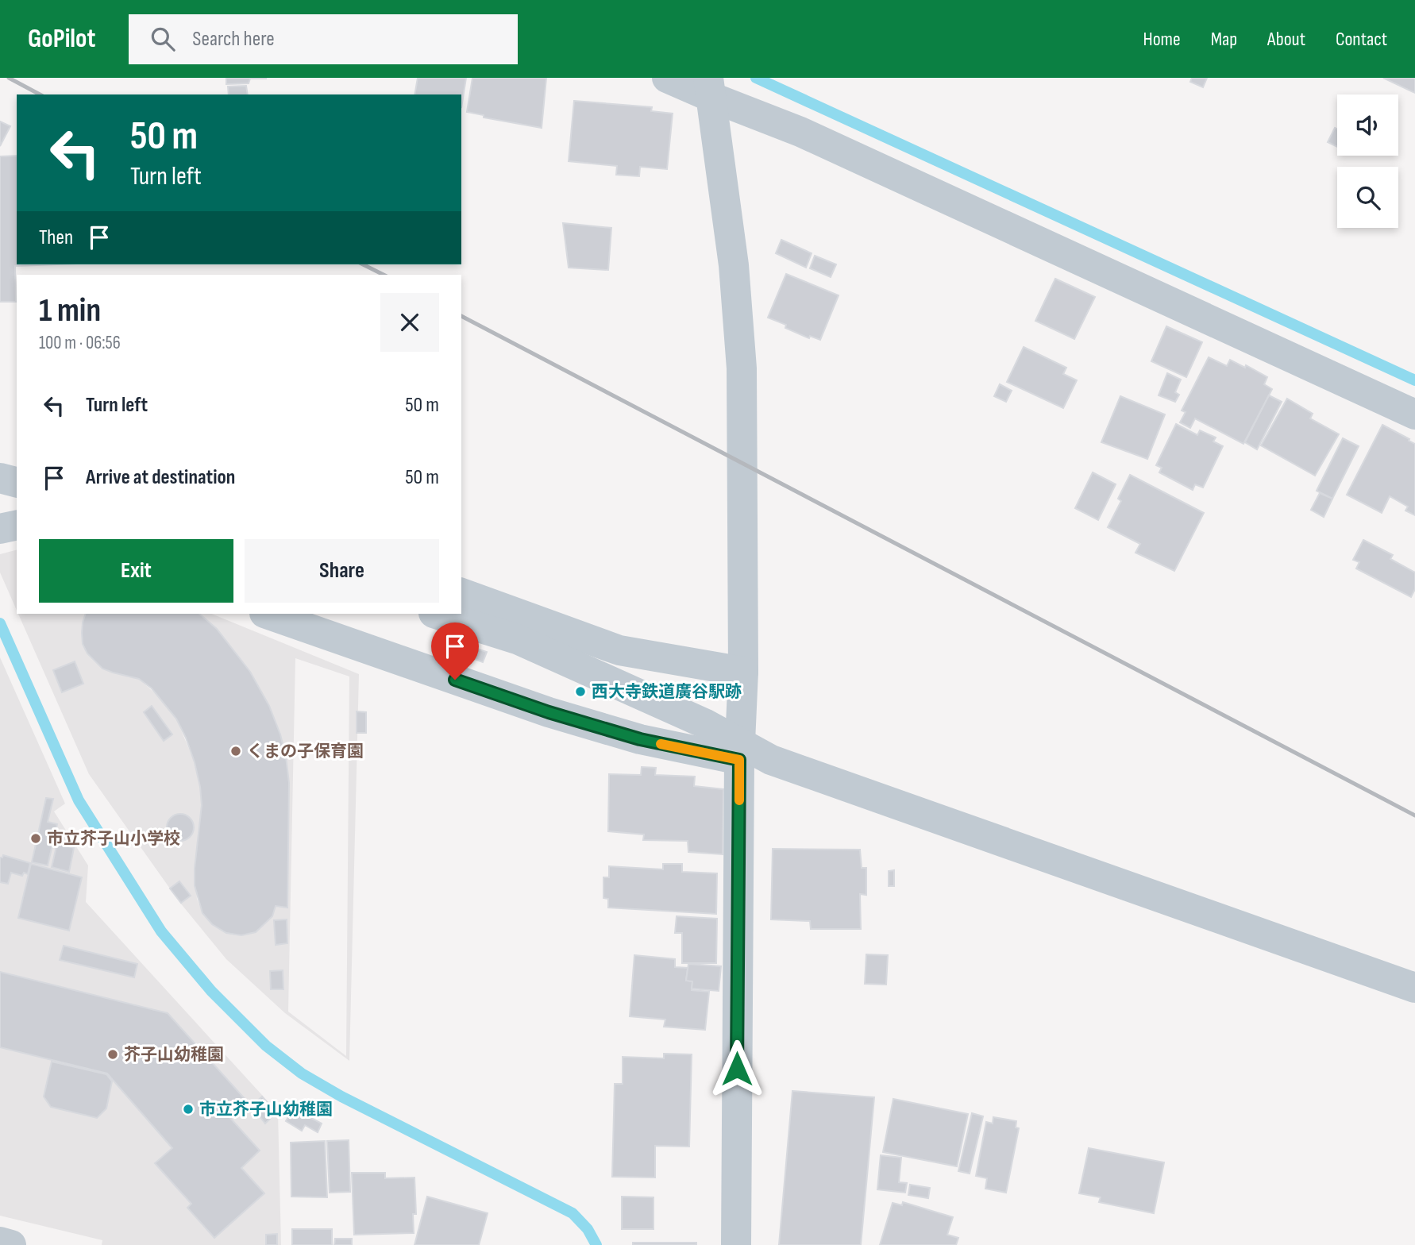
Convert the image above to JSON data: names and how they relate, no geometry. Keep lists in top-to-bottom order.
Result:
{
  "places": [
    "西大寺鉄道廣谷駅跡",
    "くまの子保育園",
    "市立芥子山小学校",
    "芥子山幼稚園",
    "市立芥子山幼稚園"
  ],
  "page": {
    "header": "GoPilot",
    "search": "Search here",
    "nav": [
      "Home",
      "Map",
      "About",
      "Contact"
    ],
    "turn": ["50 m", "Turn left"],
    "then": "Then",
    "heading": ["1 min", "100 m · 06:56"],
    "list": [
      {
        "name": "Turn left",
        "value": "50 m"
      },
      {
        "name": "Arrive at destination",
        "value": "50 m"
      }
    ],
    "buttons": ["Exit", "Share"]
  }
}
